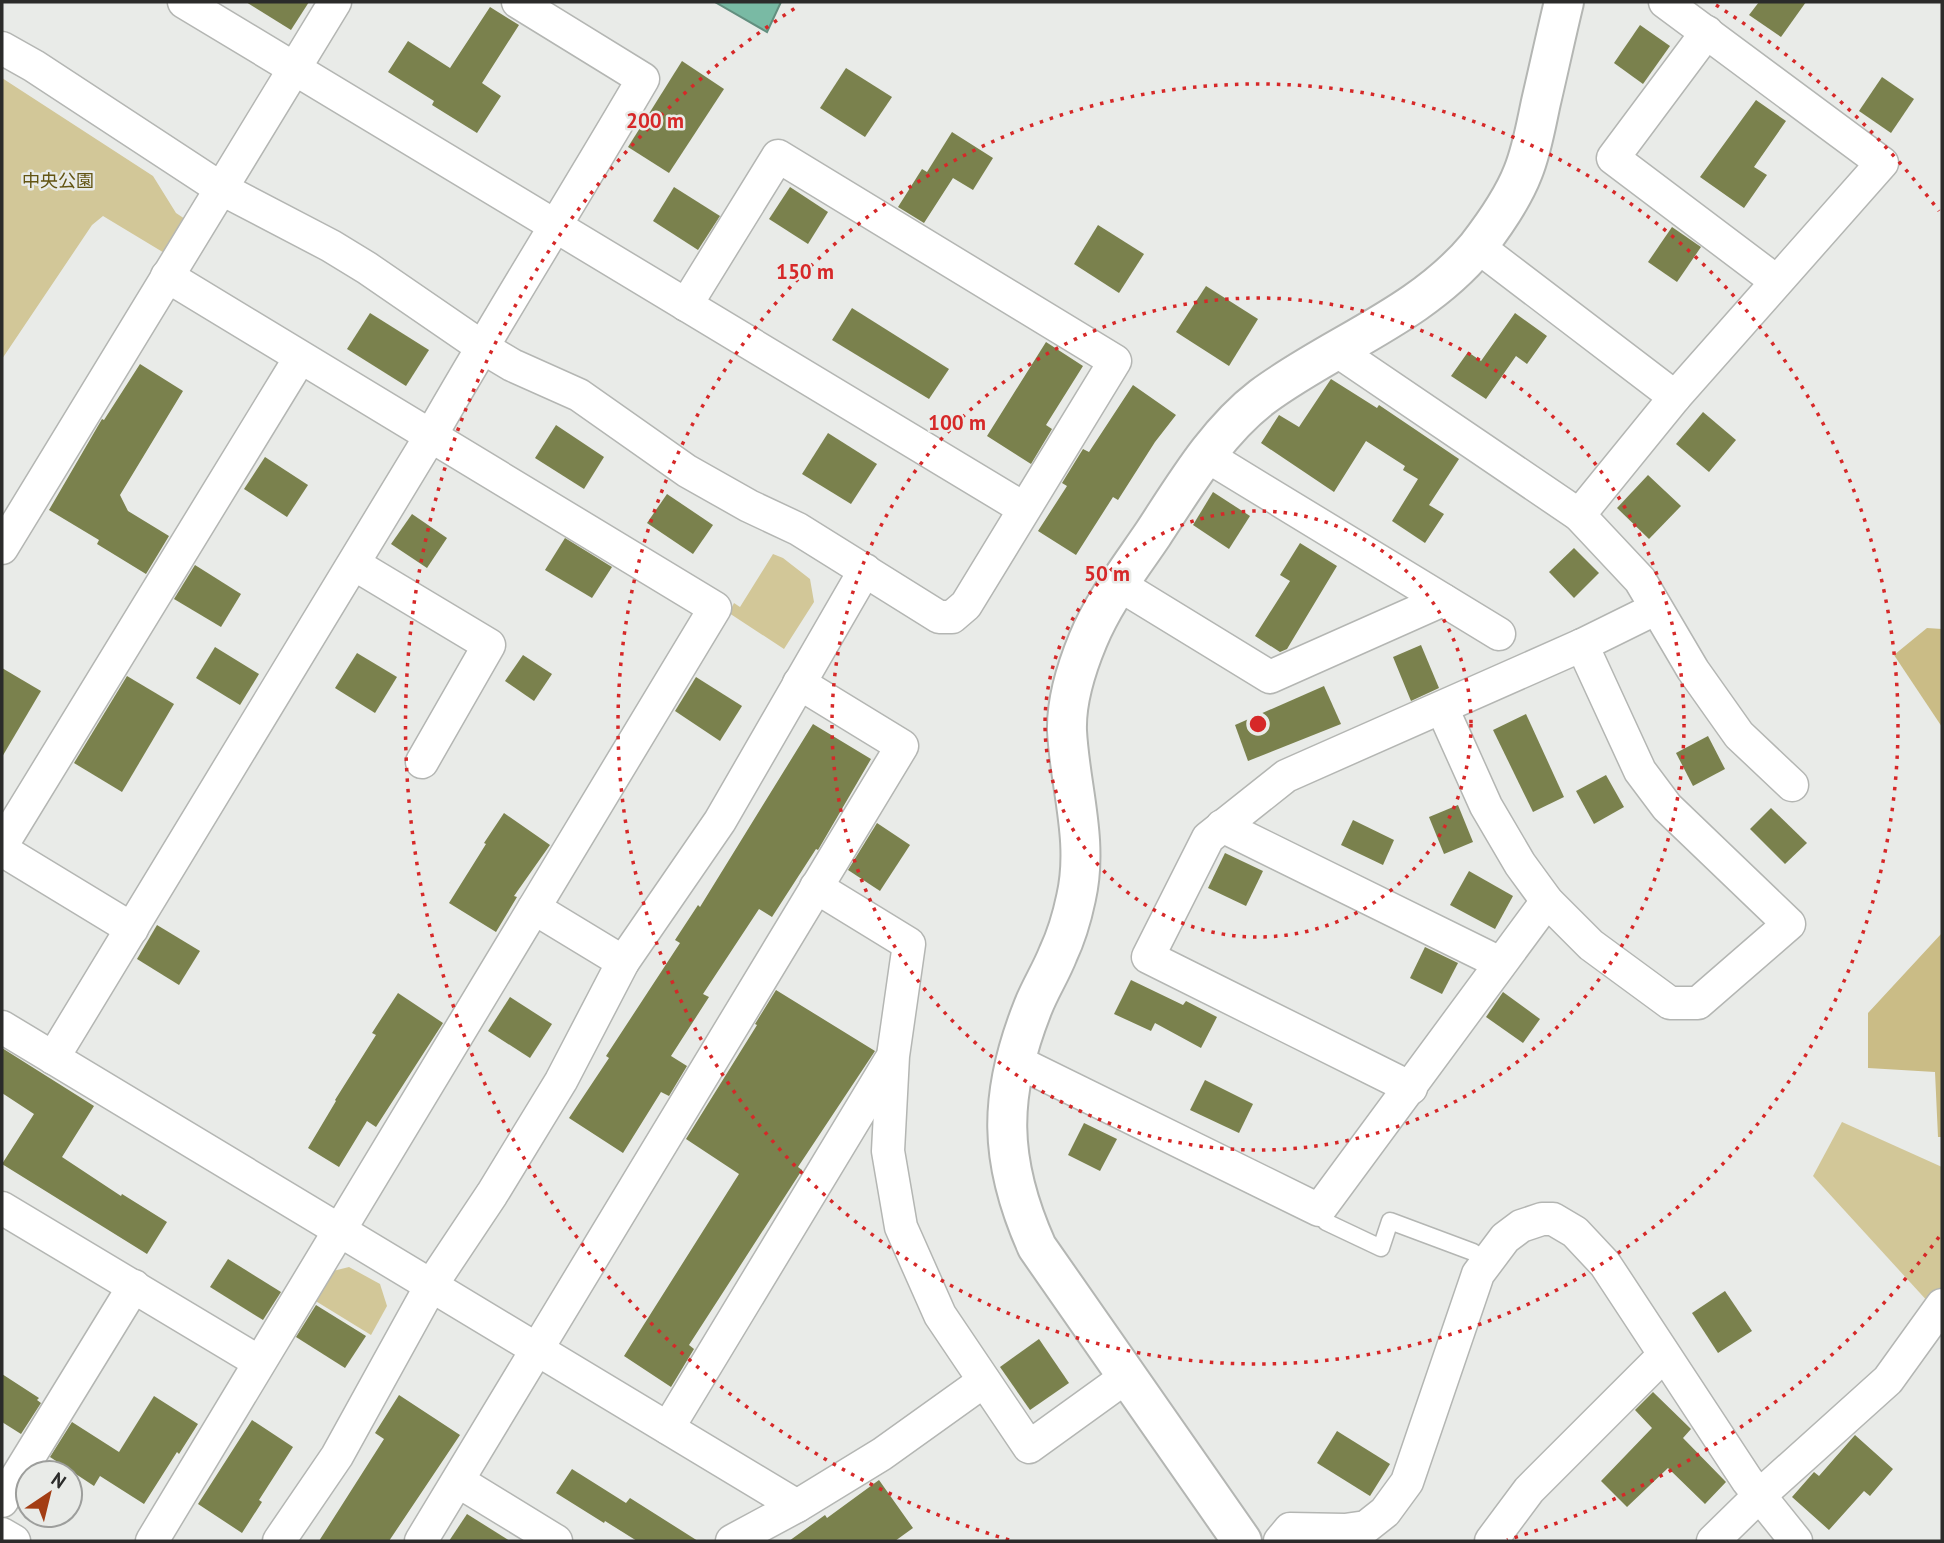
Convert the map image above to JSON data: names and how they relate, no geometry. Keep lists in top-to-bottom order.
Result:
{
  "parks": ["中央公園"],
  "north": "top right",
  "rings": [
    "200 m",
    "150 m",
    "100 m",
    "50 m"
  ]
}
